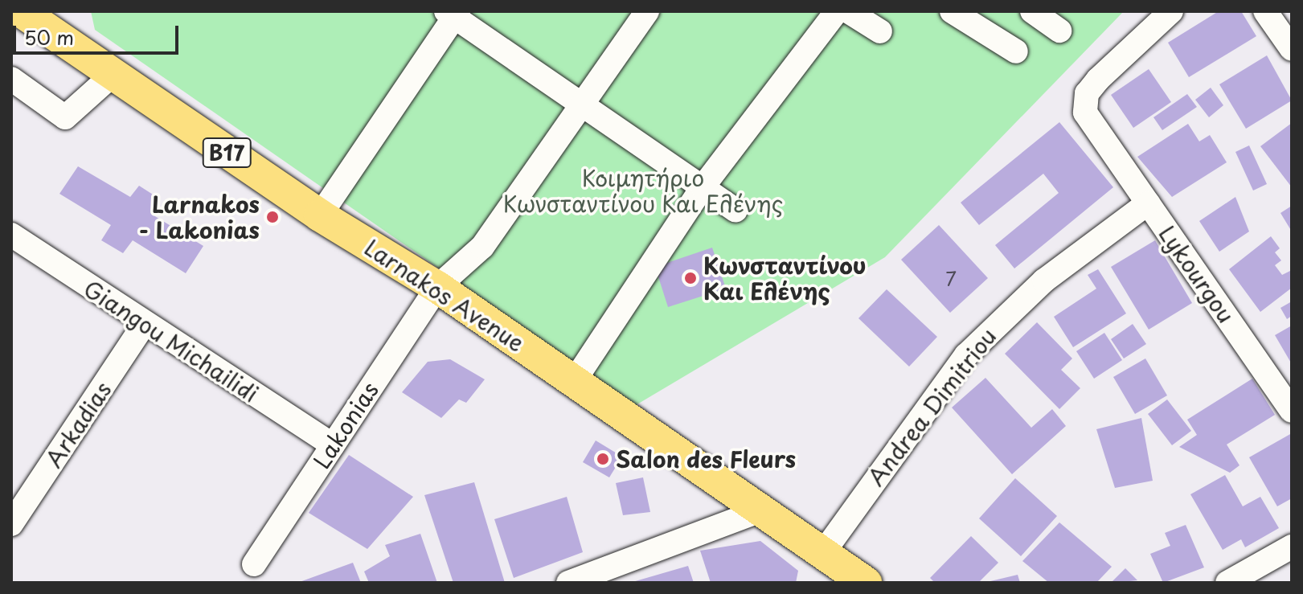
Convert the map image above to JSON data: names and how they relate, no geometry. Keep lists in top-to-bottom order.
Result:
{
  "streets": {
    "main road": ["B17", "Larnakos Avenue"],
    "street": [
      "Lykourgou",
      "Giangou Michailidi",
      "Andrea Dimitriou",
      "Arkadias",
      "Lakonias"
    ]
  },
  "crossings": [
    ["Lykourgou", "Andrea Dimitriou"],
    ["Larnakos Avenue", "Andrea Dimitriou"],
    ["Larnakos Avenue", "Lakonias"],
    ["Giangou Michailidi", "Arkadias"],
    ["Giangou Michailidi", "Lakonias"]
  ],
  "parks": ["Κοιμητήριο Κωνσταντίνου Και Ελένης"],
  "places": ["Larnakos - Lakonias", "Κωνσταντίνου Και Ελένης", "Salon des Fleurs"],
  "house_numbers": ["7"],
  "scale_bar": "50 m"
}
